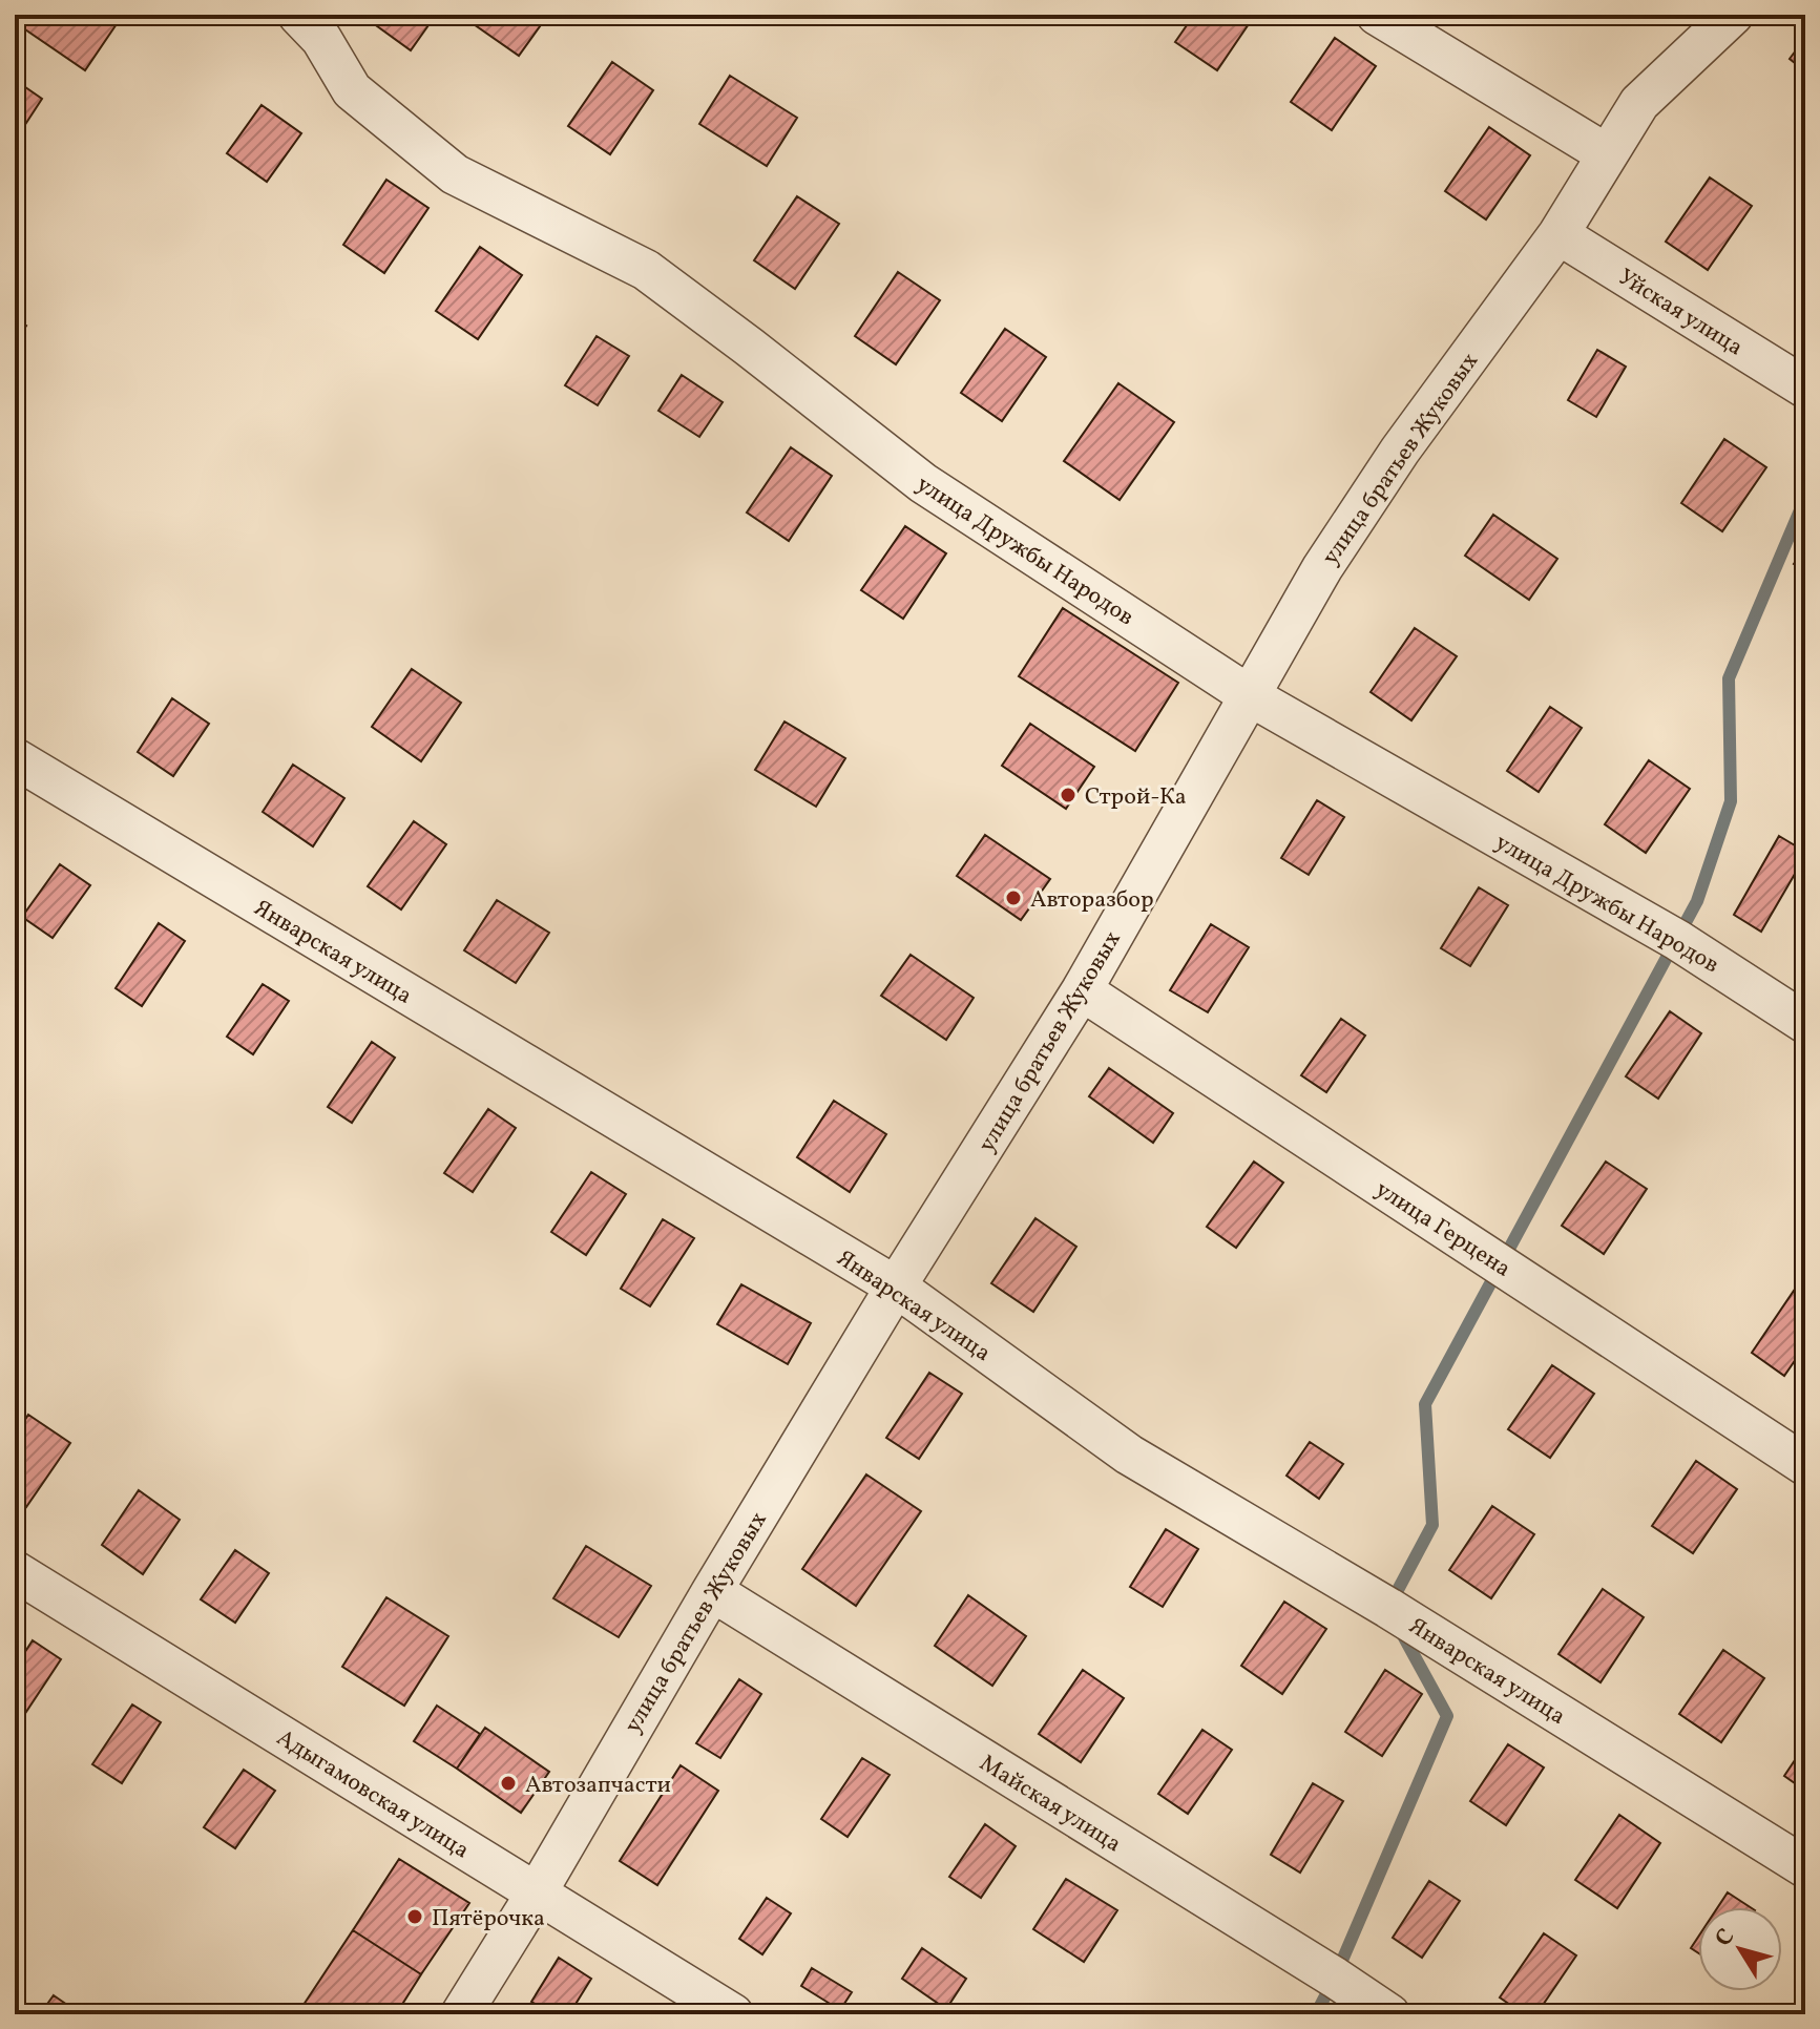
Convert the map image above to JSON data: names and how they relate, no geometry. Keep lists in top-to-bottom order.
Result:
{
  "streets": {
    "street": [
      "Уйская улица",
      "улица братьев Жуковых",
      "улица Дружбы Народов",
      "Январская улица",
      "улица Герцена",
      "Адыгамовская улица",
      "Майская улица"
    ]
  },
  "crossings": [
    ["Уйская улица", "улица братьев Жуковых"],
    ["улица братьев Жуковых", "улица Дружбы Народов"],
    ["улица братьев Жуковых", "Январская улица"],
    ["улица братьев Жуковых", "улица Герцена"],
    ["улица братьев Жуковых", "Адыгамовская улица"],
    ["улица братьев Жуковых", "Майская улица"]
  ],
  "places": [
    "Строй-Ка",
    "Авторазбор",
    "Автозапчасти",
    "Пятёрочка"
  ],
  "north": "top left"
}
